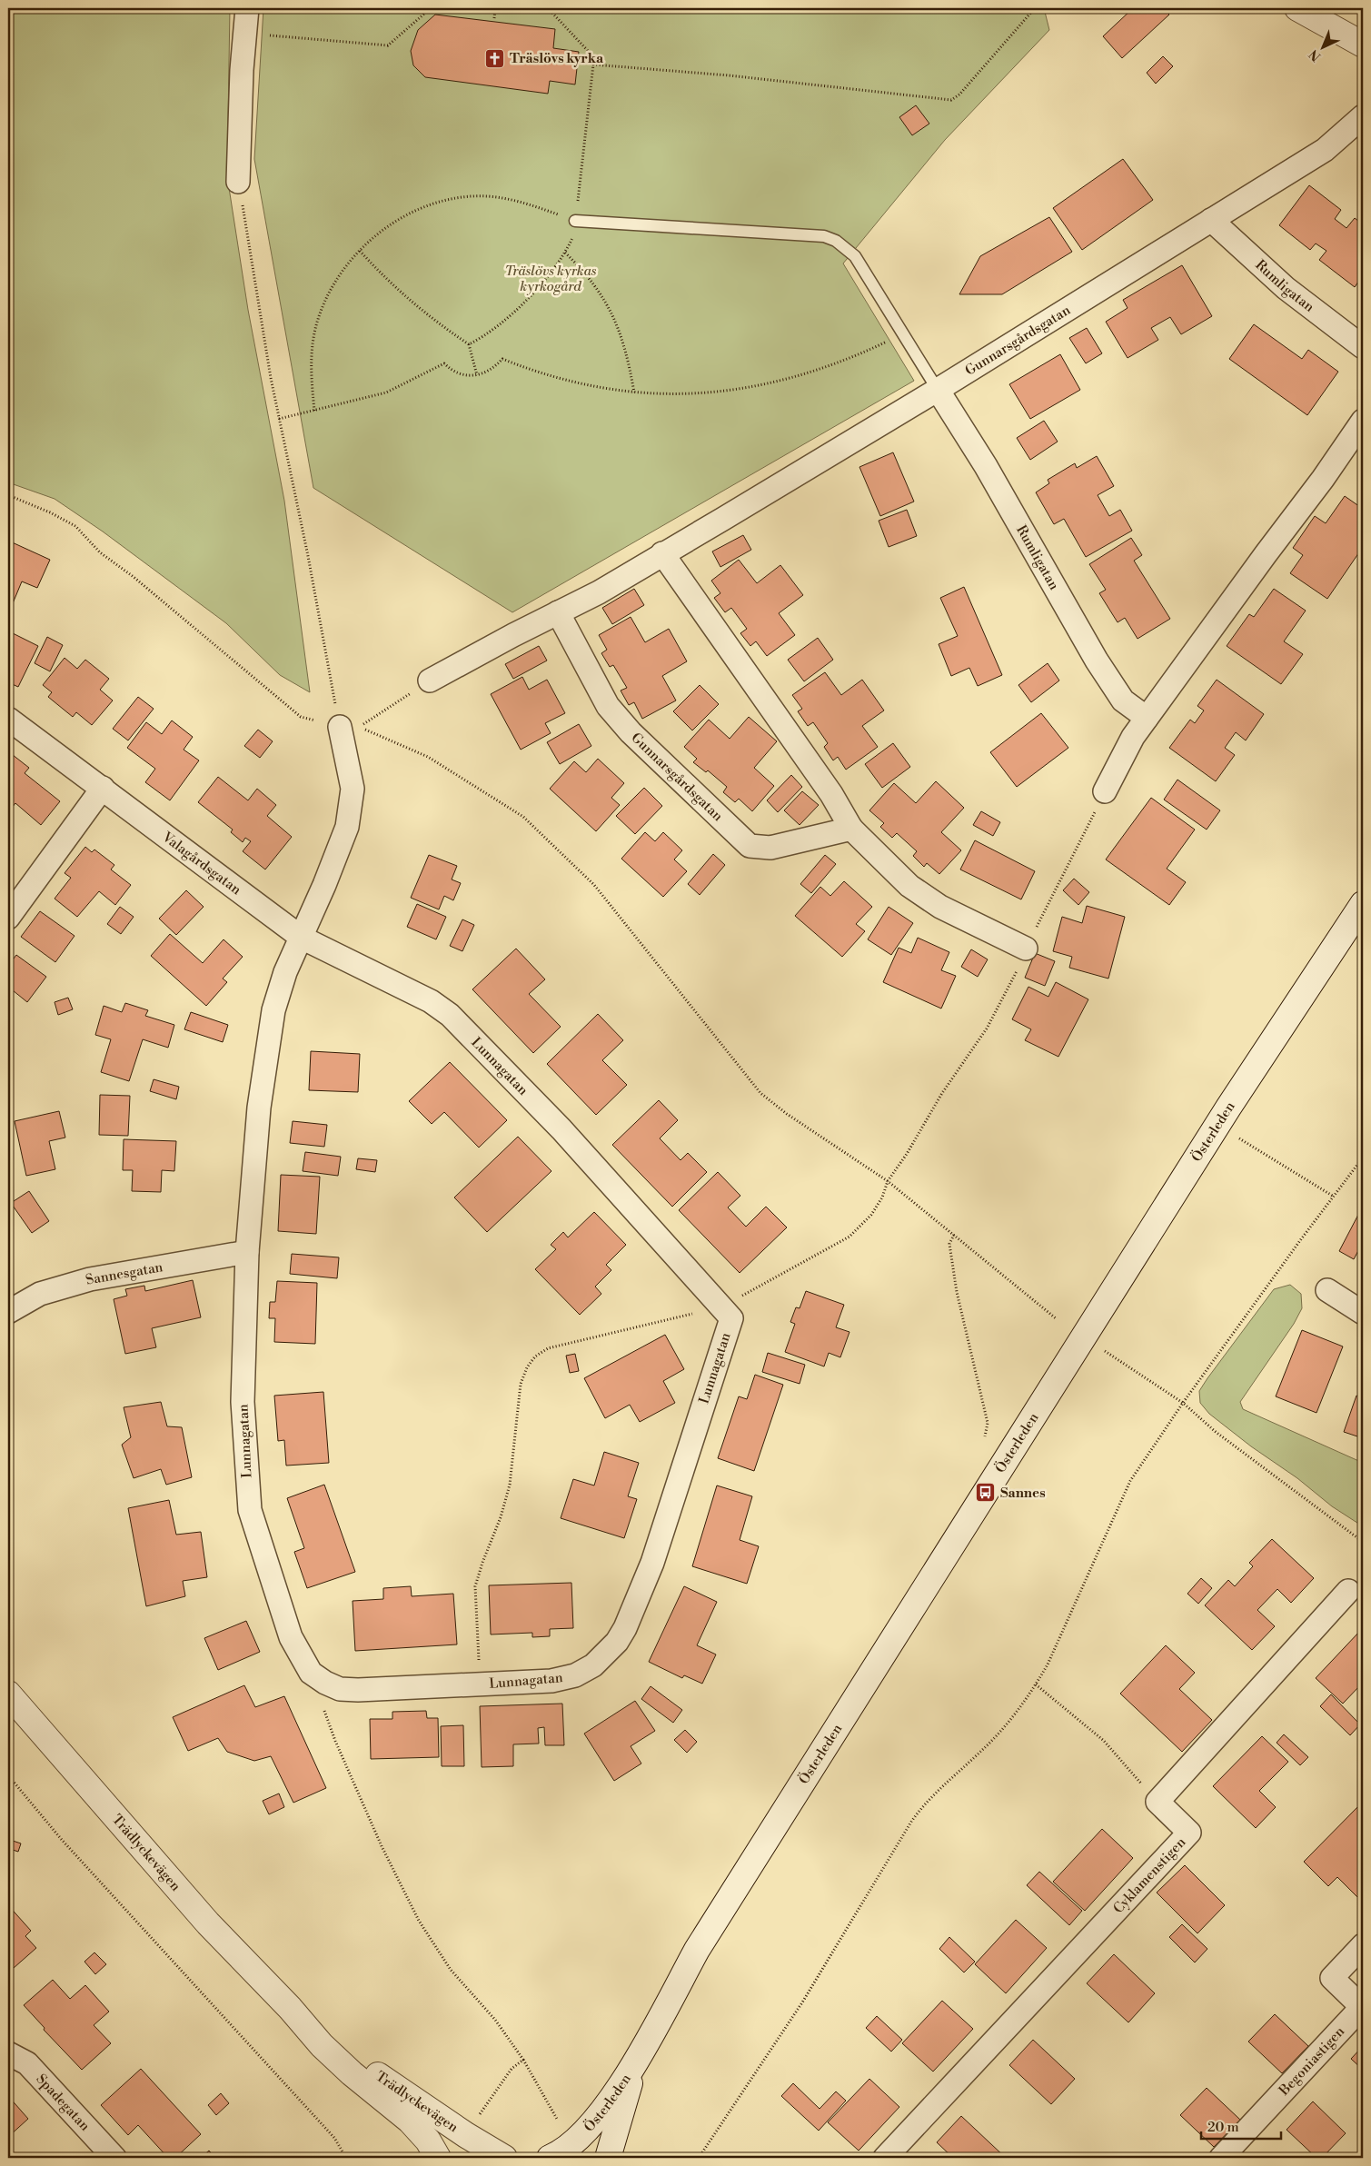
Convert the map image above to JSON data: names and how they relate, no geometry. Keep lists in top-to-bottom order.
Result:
{
  "streets": {
    "main road": ["Österleden", "Trädlyckevägen"],
    "street": [
      "Rumligatan",
      "Gunnarsgårdsgatan",
      "Valagårdsgatan",
      "Lunnagatan",
      "Sannesgatan",
      "Cyklamenstigen",
      "Begoniastigen",
      "Spadegatan"
    ]
  },
  "crossings": [
    ["Rumligatan", "Gunnarsgårdsgatan"],
    ["Valagårdsgatan", "Lunnagatan"],
    ["Lunnagatan", "Sannesgatan"]
  ],
  "parks": ["Träslövs kyrkas kyrkogård"],
  "places": {
    "church": ["Träslövs kyrka"],
    "bus stop": ["Sannes"]
  },
  "scale_bar": "20 m",
  "north": "bottom left"
}
